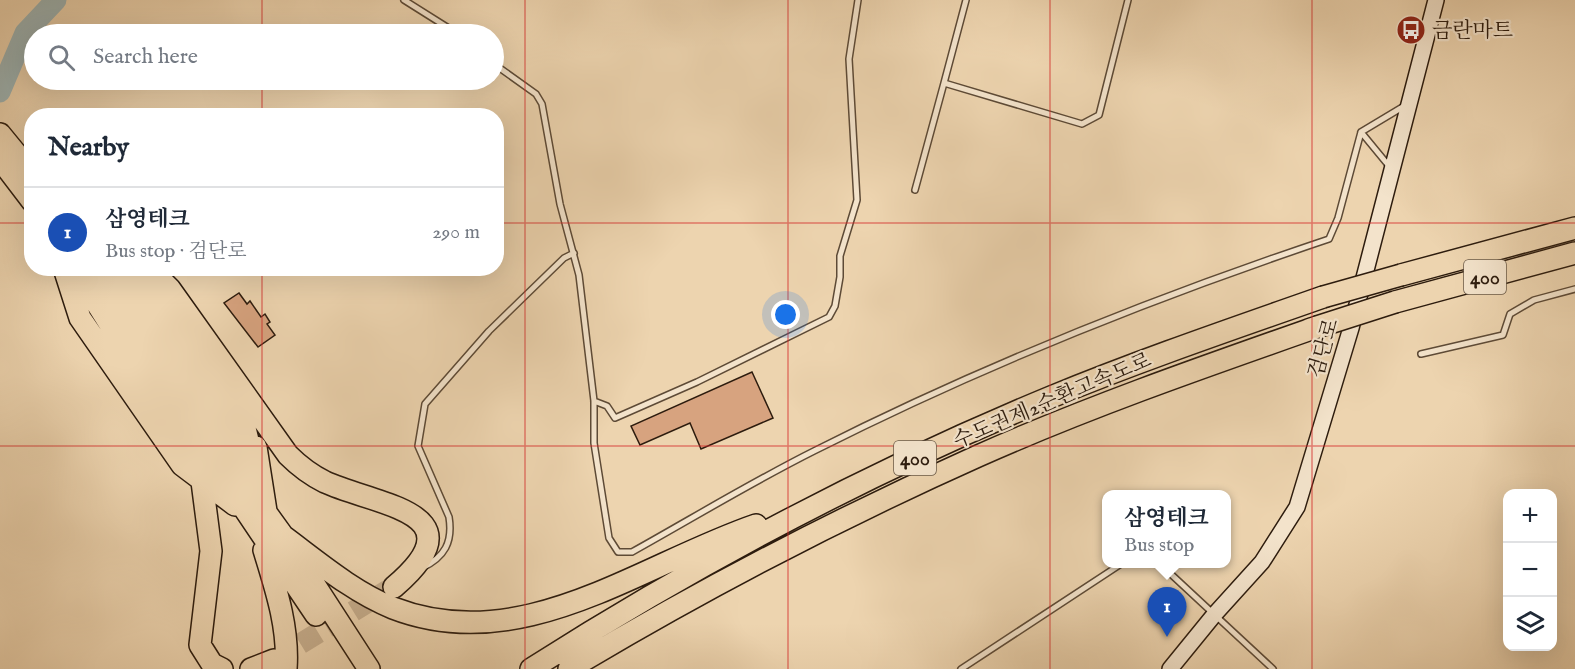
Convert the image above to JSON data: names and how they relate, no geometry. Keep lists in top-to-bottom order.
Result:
{
  "streets": {
    "highway": ["400", "수도권제2순환고속도로"],
    "main road": ["검단로"]
  },
  "places": {
    "bus stop": ["금란마트"]
  },
  "page": {
    "search": "Search here",
    "heading": "Nearby",
    "list": [
      {
        "mark": "1",
        "name": "삼영테크",
        "note": "Bus stop · 검단로",
        "value": "290 m"
      }
    ],
    "map_buttons": ["+", "−"],
    "popup": ["삼영테크", "Bus stop"],
    "pins": "1"
  }
}
